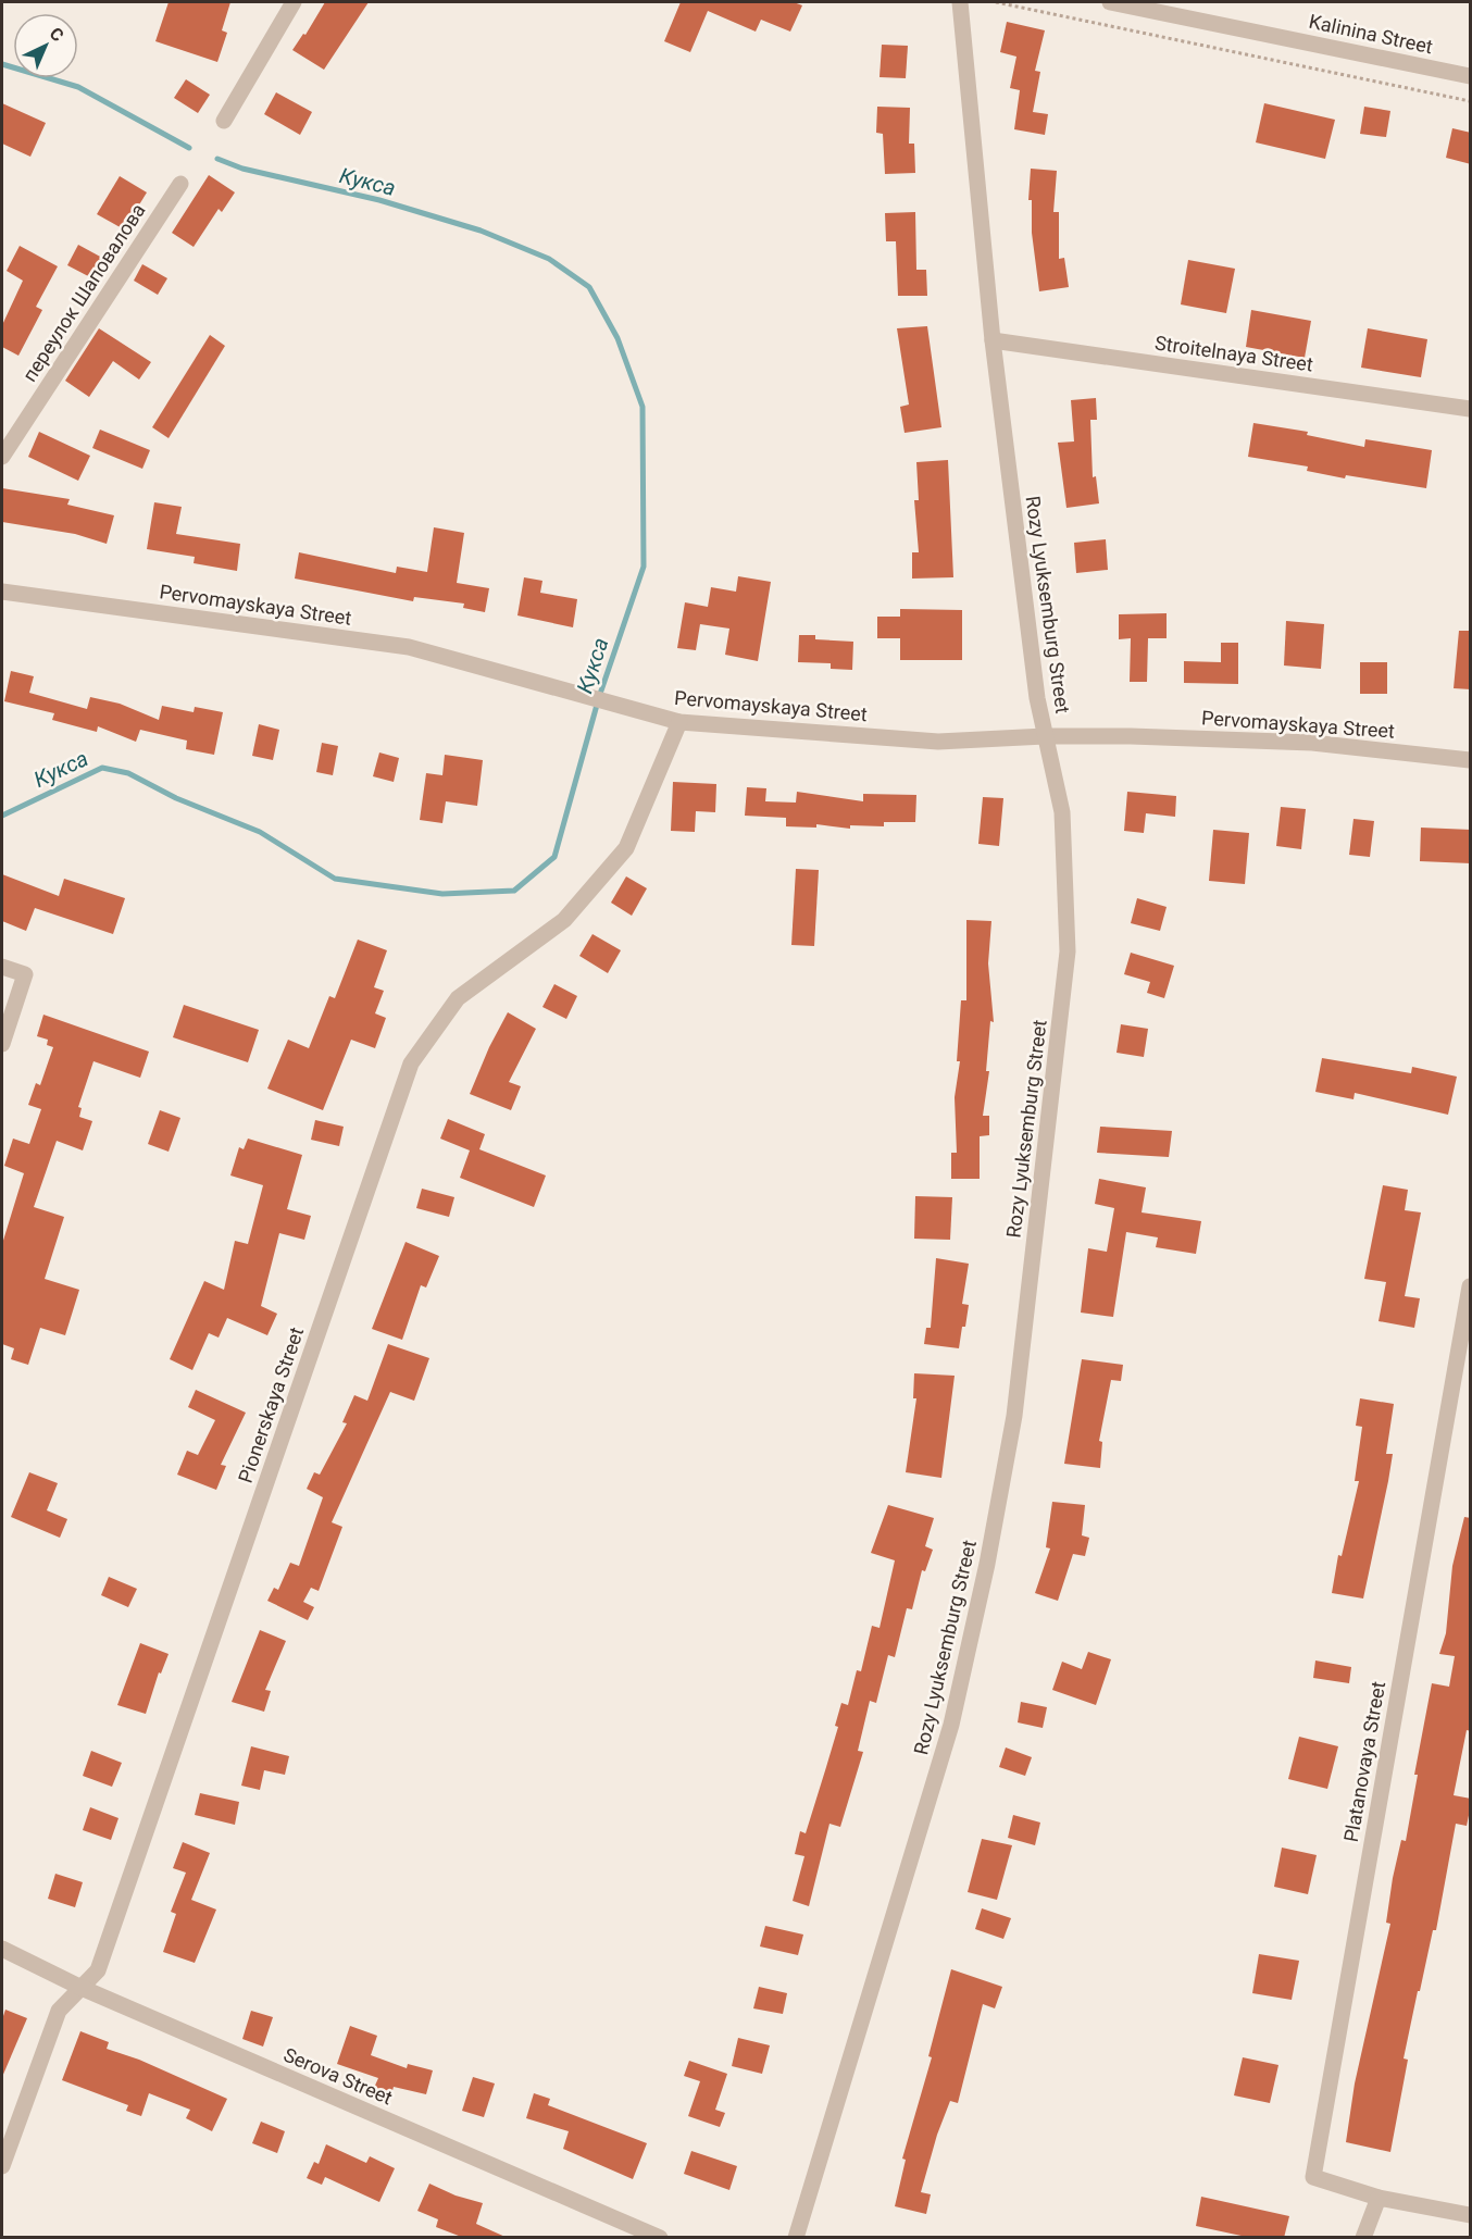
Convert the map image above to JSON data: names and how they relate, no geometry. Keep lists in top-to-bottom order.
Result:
{
  "streets": {
    "street": [
      "Kalinina Street",
      "переулок Шаповалова",
      "Stroitelnaya Street",
      "Pervomayskaya Street",
      "Rozy Lyuksemburg Street",
      "Pionerskaya Street",
      "Platanovaya Street",
      "Serova Street"
    ]
  },
  "crossings": [
    ["Stroitelnaya Street", "Rozy Lyuksemburg Street"],
    ["Pervomayskaya Street", "Rozy Lyuksemburg Street"],
    ["Pervomayskaya Street", "Pionerskaya Street"],
    ["Pionerskaya Street", "Serova Street"]
  ],
  "water": ["Кукса"],
  "north": "top right"
}
